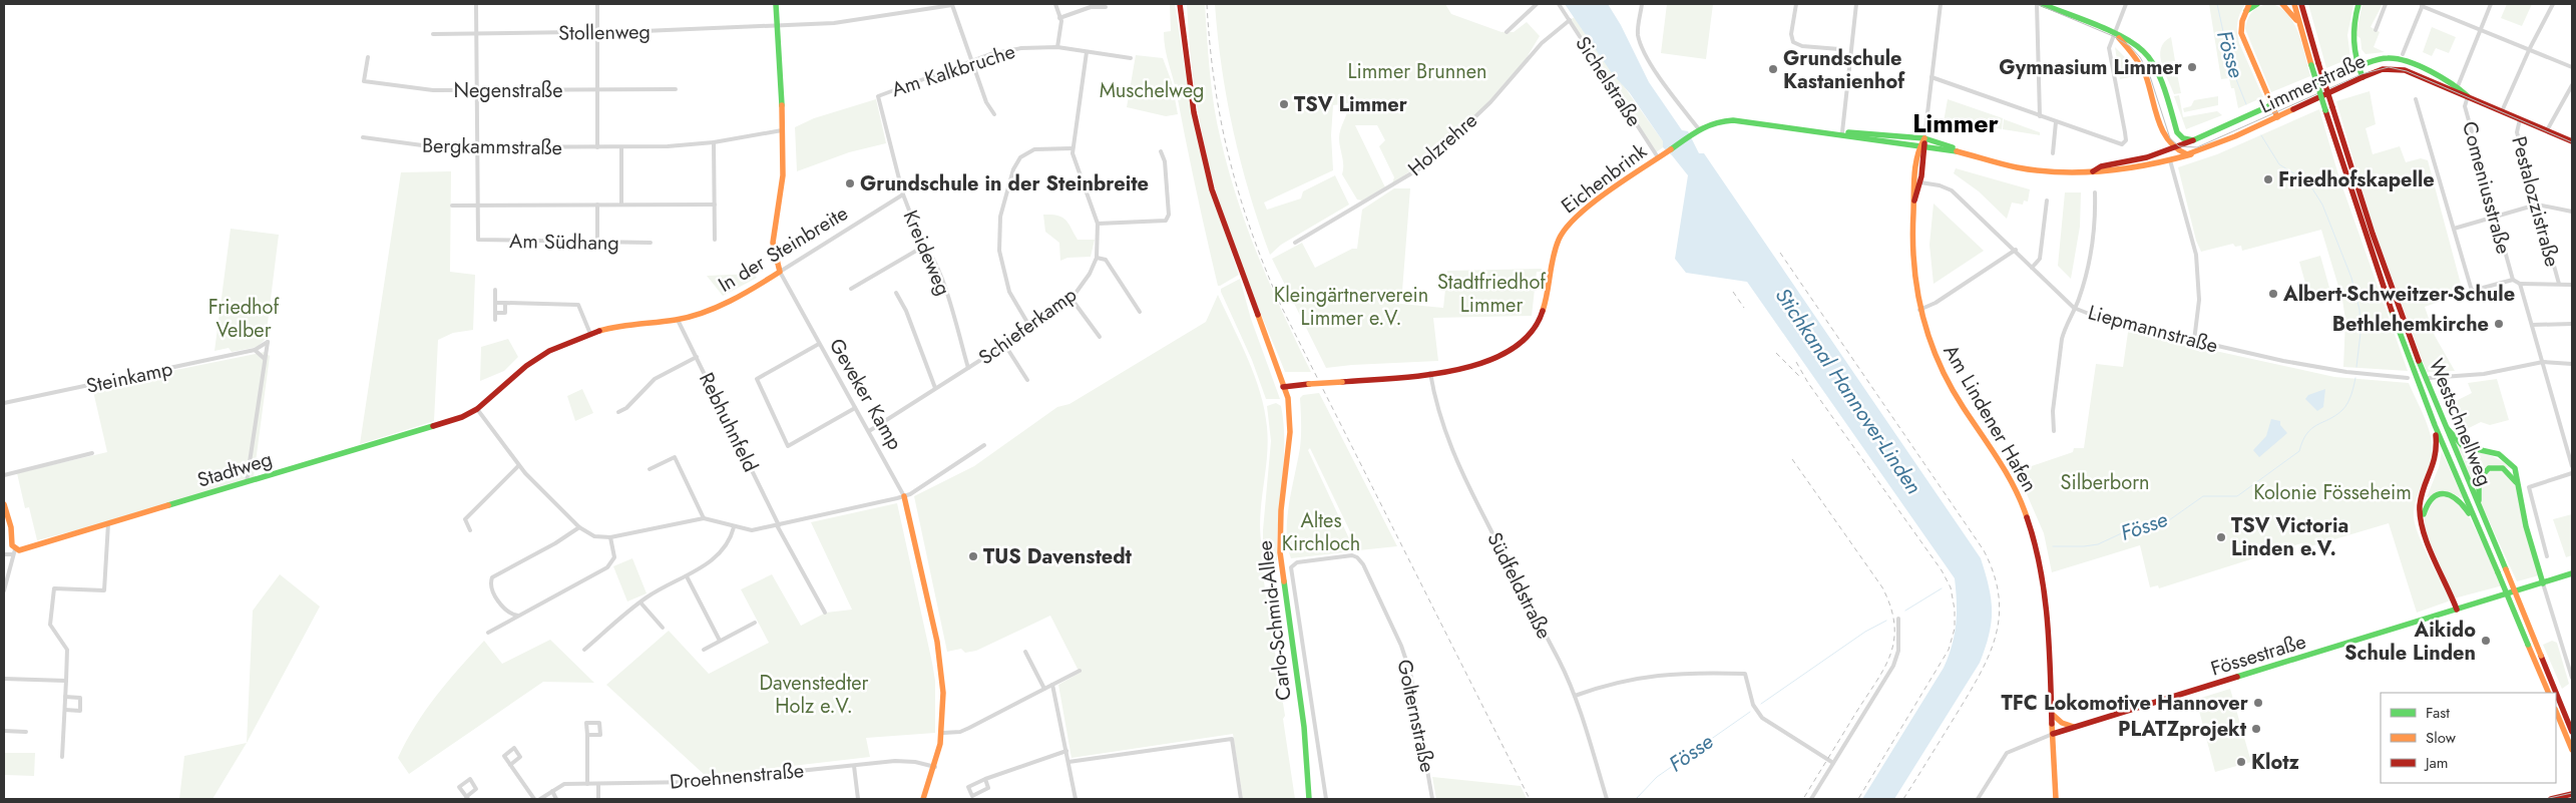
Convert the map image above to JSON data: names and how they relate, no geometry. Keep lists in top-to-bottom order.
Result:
{
  "streets": {
    "main road": [
      "Limmerstraße",
      "Eichenbrink",
      "In der Steinbreite",
      "Geveker Kamp",
      "Am Lindener Hafen",
      "Westschnellweg",
      "Stadtweg",
      "Carlo-Schmid-Allee",
      "Fössestraße"
    ],
    "street": [
      "Stollenweg",
      "Am Kalkbruche",
      "Sichelstraße",
      "Negenstraße",
      "Holzrehre",
      "Bergkammstraße",
      "Comeniusstraße",
      "Pestalozzistraße",
      "Am Südhang",
      "Kreideweg",
      "Schieferkamp",
      "Liepmannstraße",
      "Steinkamp",
      "Rebhuhnfeld",
      "Südfeldstraße",
      "Golternstraße",
      "Droehnenstraße"
    ]
  },
  "crossings": [
    ["Stollenweg", "Geveker Kamp"],
    ["Am Kalkbruche", "In der Steinbreite"],
    ["Am Kalkbruche", "Kreideweg"],
    ["Am Kalkbruche", "Schieferkamp"],
    ["Sichelstraße", "Holzrehre"],
    ["Sichelstraße", "Eichenbrink"],
    ["Limmerstraße", "Eichenbrink"],
    ["Limmerstraße", "Comeniusstraße"],
    ["Limmerstraße", "Pestalozzistraße"],
    ["Bergkammstraße", "Geveker Kamp"],
    ["Eichenbrink", "Am Lindener Hafen"],
    ["Eichenbrink", "Südfeldstraße"],
    ["Eichenbrink", "Carlo-Schmid-Allee"],
    ["In der Steinbreite", "Kreideweg"],
    ["In der Steinbreite", "Geveker Kamp"],
    ["In der Steinbreite", "Rebhuhnfeld"],
    ["In der Steinbreite", "Stadtweg"],
    ["Kreideweg", "Schieferkamp"],
    ["Schieferkamp", "Geveker Kamp"],
    ["Liepmannstraße", "Am Lindener Hafen"],
    ["Geveker Kamp", "Droehnenstraße"],
    ["Am Lindener Hafen", "Fössestraße"]
  ],
  "districts": ["Limmer"],
  "water": ["Fösse", "Stichkanal Hannover-Linden"],
  "parks": [
    "Limmer Brunnen",
    "Muschelweg",
    "Stadtfriedhof Limmer",
    "Kleingärtnerverein Limmer e.V.",
    "Friedhof Velber",
    "Silberborn",
    "Kolonie Fösseheim",
    "Altes Kirchloch",
    "Davenstedter Holz e.V."
  ],
  "places": [
    "Gymnasium Limmer",
    "Grundschule Kastanienhof",
    "TSV Limmer",
    "Friedhofskapelle",
    "Grundschule in der Steinbreite",
    "Albert-Schweitzer-Schule",
    "Bethlehemkirche",
    "TSV Victoria Linden e.V.",
    "TUS Davenstedt",
    "Aikido Schule Linden",
    "TFC Lokomotive Hannover",
    "PLATZprojekt",
    "Klotz"
  ],
  "legend": ["Fast", "Slow", "Jam"]
}
